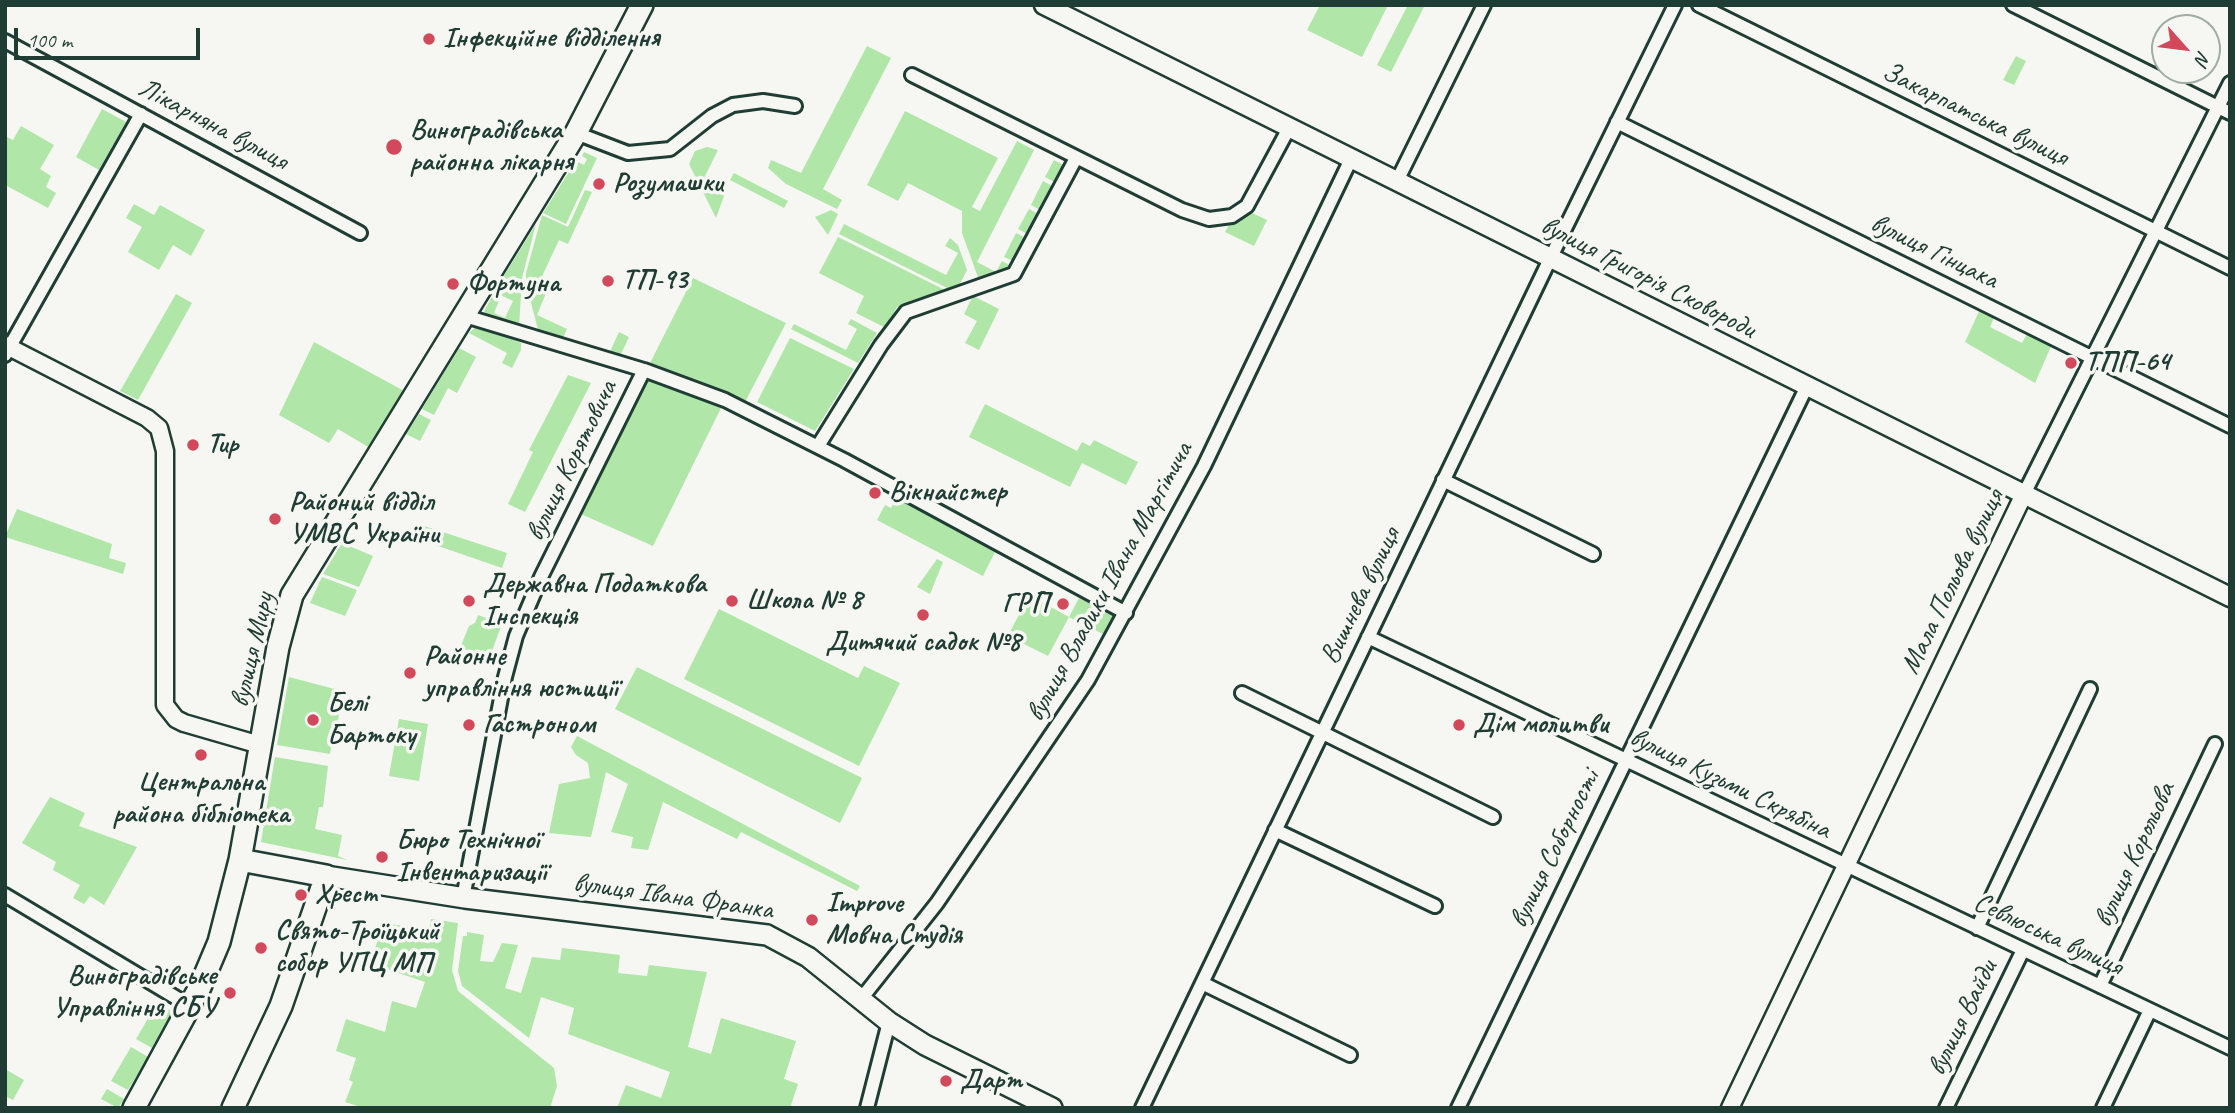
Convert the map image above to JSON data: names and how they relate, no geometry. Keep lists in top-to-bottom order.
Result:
{
  "streets": {
    "highway": ["вулиця Миру", "вулиця Івана Франка"],
    "main road": ["вулиця Григорія Сковороди"],
    "street": [
      "Закарпатська вулиця",
      "Лікарняна вулиця",
      "вулиця Гінцака",
      "вулиця Корятовича",
      "вулиця Владики Івана Маргітича",
      "Мала Польова вулиця",
      "Вишнева вулиця",
      "вулиця Кузьми Скрябіна",
      "вулиця Соборності",
      "вулиця Корольова",
      "Севлюська вулиця",
      "вулиця Вайди"
    ]
  },
  "crossings": [
    ["Закарпатська вулиця", "Мала Польова вулиця"],
    ["вулиця Гінцака", "Мала Польова вулиця"],
    ["вулиця Гінцака", "Вишнева вулиця"],
    ["вулиця Григорія Сковороди", "вулиця Владики Івана Маргітича"],
    ["вулиця Григорія Сковороди", "Мала Польова вулиця"],
    ["вулиця Григорія Сковороди", "Вишнева вулиця"],
    ["вулиця Григорія Сковороди", "вулиця Соборності"],
    ["вулиця Корятовича", "вулиця Владики Івана Маргітича"],
    ["вулиця Корятовича", "вулиця Миру"],
    ["вулиця Корятовича", "вулиця Івана Франка"],
    ["вулиця Владики Івана Маргітича", "вулиця Івана Франка"],
    ["Мала Польова вулиця", "вулиця Кузьми Скрябіна"],
    ["Мала Польова вулиця", "Севлюська вулиця"],
    ["Вишнева вулиця", "вулиця Кузьми Скрябіна"],
    ["вулиця Миру", "вулиця Івана Франка"],
    ["вулиця Кузьми Скрябіна", "вулиця Соборності"],
    ["вулиця Кузьми Скрябіна", "Севлюська вулиця"],
    ["вулиця Корольова", "Севлюська вулиця"],
    ["Севлюська вулиця", "вулиця Вайди"]
  ],
  "places": [
    "Інфекційне відділення",
    "Виноградівська районна лікарня",
    "Розумашки",
    "ТП-93",
    "Фортуна",
    "ТПП-64",
    "Тир",
    "Вікнайстер",
    "Районий відділ УМВС України",
    "Державна Податкова Інспекція",
    "Школа № 8",
    "ГРП",
    "Дитячий садок №8",
    "Районне управління юстиції",
    "Белі Бартоку",
    "Гастроном",
    "Дім молитви",
    "Центральна района бібліотека",
    "Бюро Технічної Інвентаризації",
    "Хрест",
    "Improve Мовна Студія",
    "Свято-Троїцький собор УПЦ МП",
    "Виноградівське Управління СБУ",
    "Дарт"
  ],
  "scale_bar": "100 m",
  "north": "bottom right"
}
